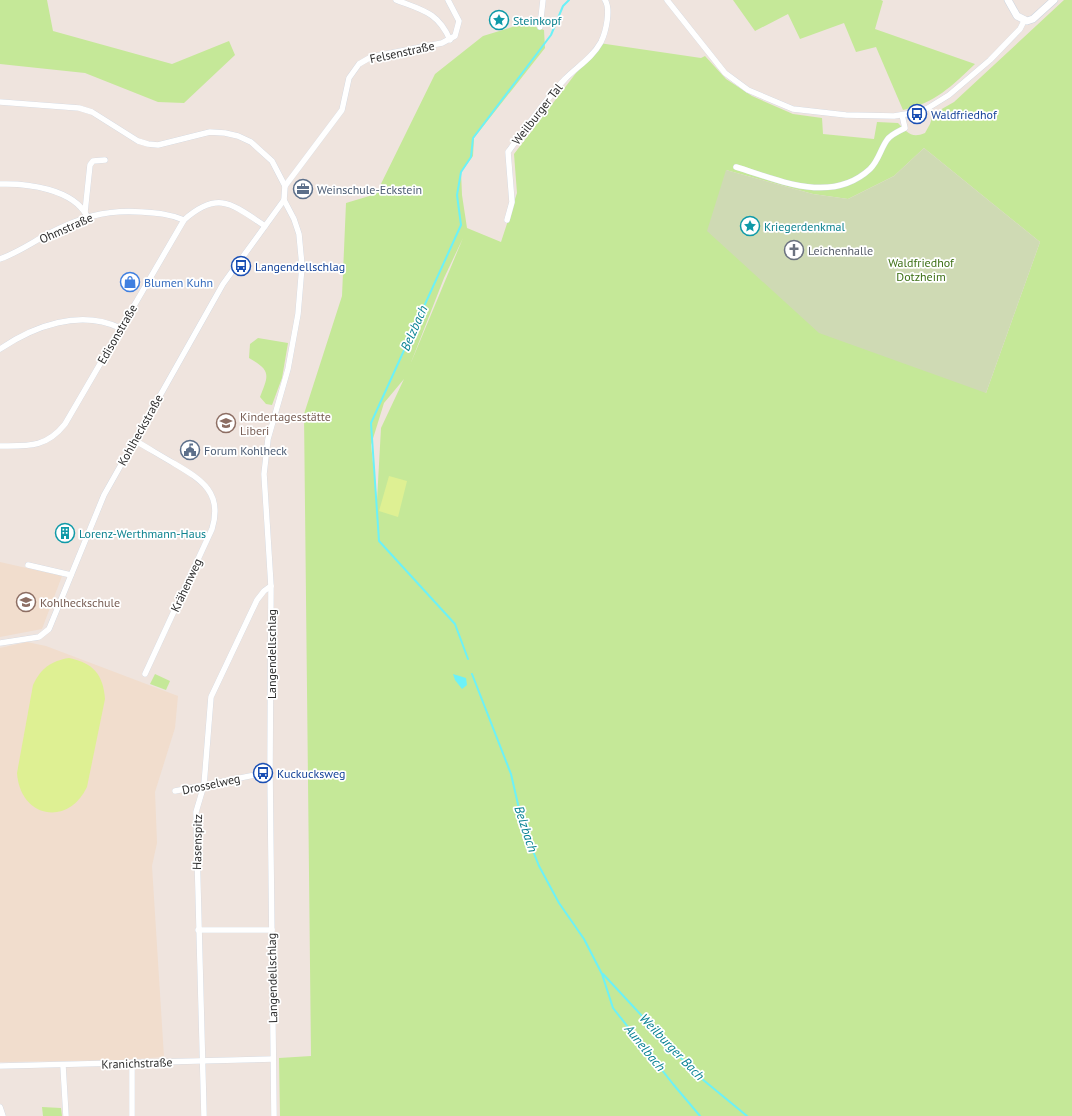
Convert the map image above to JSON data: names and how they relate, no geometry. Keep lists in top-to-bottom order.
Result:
{
  "streets": {
    "street": [
      "Felsenstraße",
      "Weilburger Tal",
      "Ohmstraße",
      "Edisonstraße",
      "Kohlheckstraße",
      "Krähenweg",
      "Langendellschlag",
      "Drosselweg",
      "Hasenspitz",
      "Kranichstraße"
    ]
  },
  "crossings": [
    ["Ohmstraße", "Edisonstraße"],
    ["Edisonstraße", "Kohlheckstraße"],
    ["Kohlheckstraße", "Krähenweg"],
    ["Kohlheckstraße", "Langendellschlag"],
    ["Langendellschlag", "Drosselweg"],
    ["Langendellschlag", "Hasenspitz"],
    ["Langendellschlag", "Kranichstraße"],
    ["Drosselweg", "Hasenspitz"],
    ["Hasenspitz", "Kranichstraße"]
  ],
  "water": ["Belzbach", "Weilburger Bach", "Aunelbach"],
  "parks": ["Waldfriedhof Dotzheim"],
  "places": {
    "place": ["Steinkopf", "Kriegerdenkmal"],
    "bus stop": ["Waldfriedhof", "Langendellschlag", "Kuckucksweg"],
    "office": ["Weinschule-Eckstein"],
    "church": ["Leichenhalle"],
    "shop": ["Blumen Kuhn"],
    "school or university": ["Kindertagesstätte Liberi", "Kohlheckschule"],
    "public building": ["Forum Kohlheck"],
    "building": ["Lorenz-Werthmann-Haus"]
  }
}
